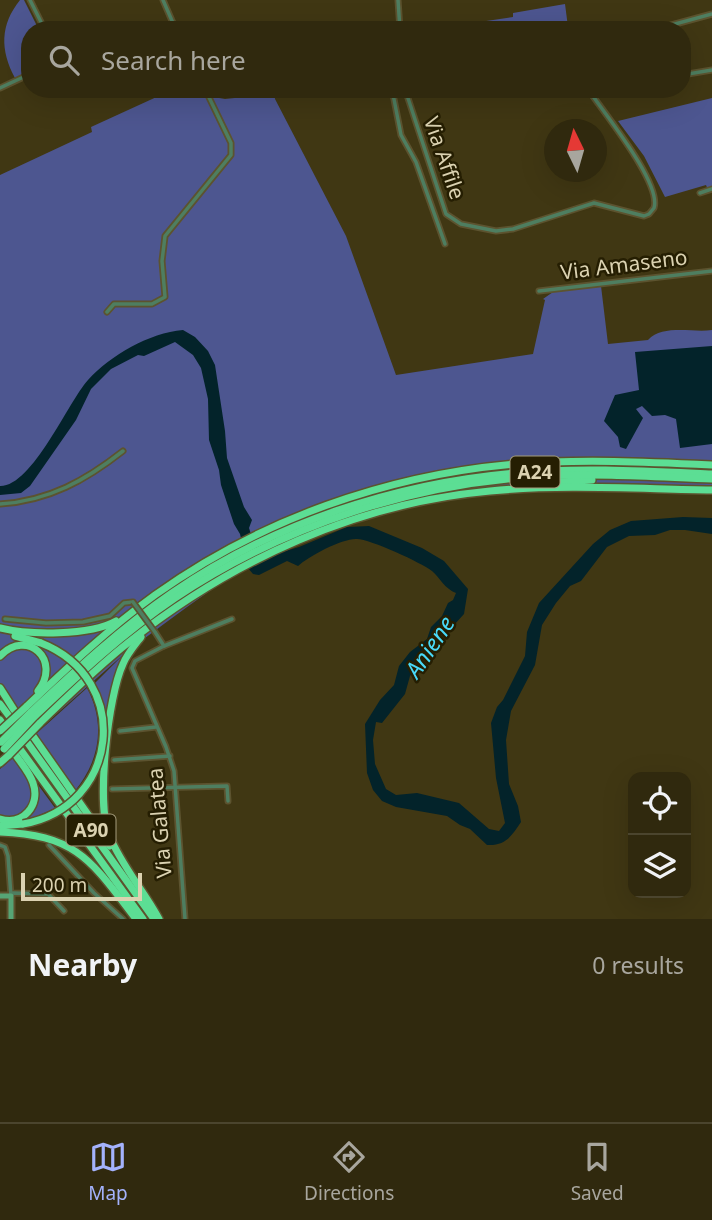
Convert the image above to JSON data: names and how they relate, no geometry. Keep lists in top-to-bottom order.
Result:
{
  "streets": {
    "highway": ["A24", "A90"],
    "street": ["Via Affile", "Via Amaseno", "Via Galatea"]
  },
  "crossings": [
    ["A24", "A90"]
  ],
  "water": ["Aniene"],
  "scale_bar": "200 m",
  "north": "top",
  "page": {
    "search": "Search here",
    "scale": "200 m",
    "heading": ["Nearby", "0 results"],
    "nav": ["Map", "Directions", "Saved"]
  }
}
